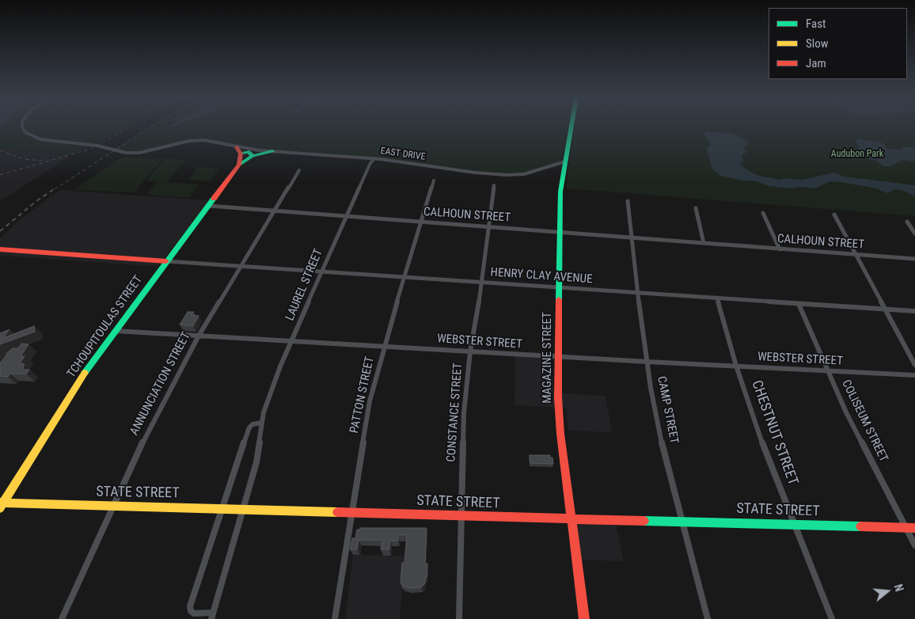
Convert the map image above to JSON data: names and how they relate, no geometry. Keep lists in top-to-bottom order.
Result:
{
  "streets": {
    "street": [
      "EAST DRIVE",
      "CALHOUN STREET",
      "HENRY CLAY AVENUE",
      "LAUREL STREET",
      "TCHOUPITOULAS STREET",
      "WEBSTER STREET",
      "MAGAZINE STREET",
      "ANNUNCIATION STREET",
      "PATTON STREET",
      "CAMP STREET",
      "CONSTANCE STREET",
      "COLISEUM STREET",
      "CHESTNUT STREET",
      "STATE STREET"
    ]
  },
  "crossings": [
    ["EAST DRIVE", "LAUREL STREET"],
    ["EAST DRIVE", "TCHOUPITOULAS STREET"],
    ["EAST DRIVE", "MAGAZINE STREET"],
    ["CALHOUN STREET", "LAUREL STREET"],
    ["CALHOUN STREET", "TCHOUPITOULAS STREET"],
    ["CALHOUN STREET", "MAGAZINE STREET"],
    ["CALHOUN STREET", "ANNUNCIATION STREET"],
    ["CALHOUN STREET", "PATTON STREET"],
    ["CALHOUN STREET", "CAMP STREET"],
    ["CALHOUN STREET", "CONSTANCE STREET"],
    ["HENRY CLAY AVENUE", "LAUREL STREET"],
    ["HENRY CLAY AVENUE", "TCHOUPITOULAS STREET"],
    ["HENRY CLAY AVENUE", "MAGAZINE STREET"],
    ["HENRY CLAY AVENUE", "ANNUNCIATION STREET"],
    ["HENRY CLAY AVENUE", "PATTON STREET"],
    ["HENRY CLAY AVENUE", "CAMP STREET"],
    ["HENRY CLAY AVENUE", "CONSTANCE STREET"],
    ["HENRY CLAY AVENUE", "COLISEUM STREET"],
    ["HENRY CLAY AVENUE", "CHESTNUT STREET"],
    ["LAUREL STREET", "WEBSTER STREET"],
    ["LAUREL STREET", "STATE STREET"],
    ["TCHOUPITOULAS STREET", "WEBSTER STREET"],
    ["TCHOUPITOULAS STREET", "STATE STREET"],
    ["WEBSTER STREET", "MAGAZINE STREET"],
    ["WEBSTER STREET", "ANNUNCIATION STREET"],
    ["WEBSTER STREET", "PATTON STREET"],
    ["WEBSTER STREET", "CAMP STREET"],
    ["WEBSTER STREET", "CONSTANCE STREET"],
    ["WEBSTER STREET", "COLISEUM STREET"],
    ["WEBSTER STREET", "CHESTNUT STREET"],
    ["MAGAZINE STREET", "STATE STREET"],
    ["ANNUNCIATION STREET", "STATE STREET"],
    ["PATTON STREET", "STATE STREET"],
    ["CAMP STREET", "STATE STREET"],
    ["CONSTANCE STREET", "STATE STREET"],
    ["COLISEUM STREET", "STATE STREET"],
    ["CHESTNUT STREET", "STATE STREET"]
  ],
  "parks": ["Audubon Park"],
  "legend": ["Fast", "Slow", "Jam"],
  "north": "right"
}
